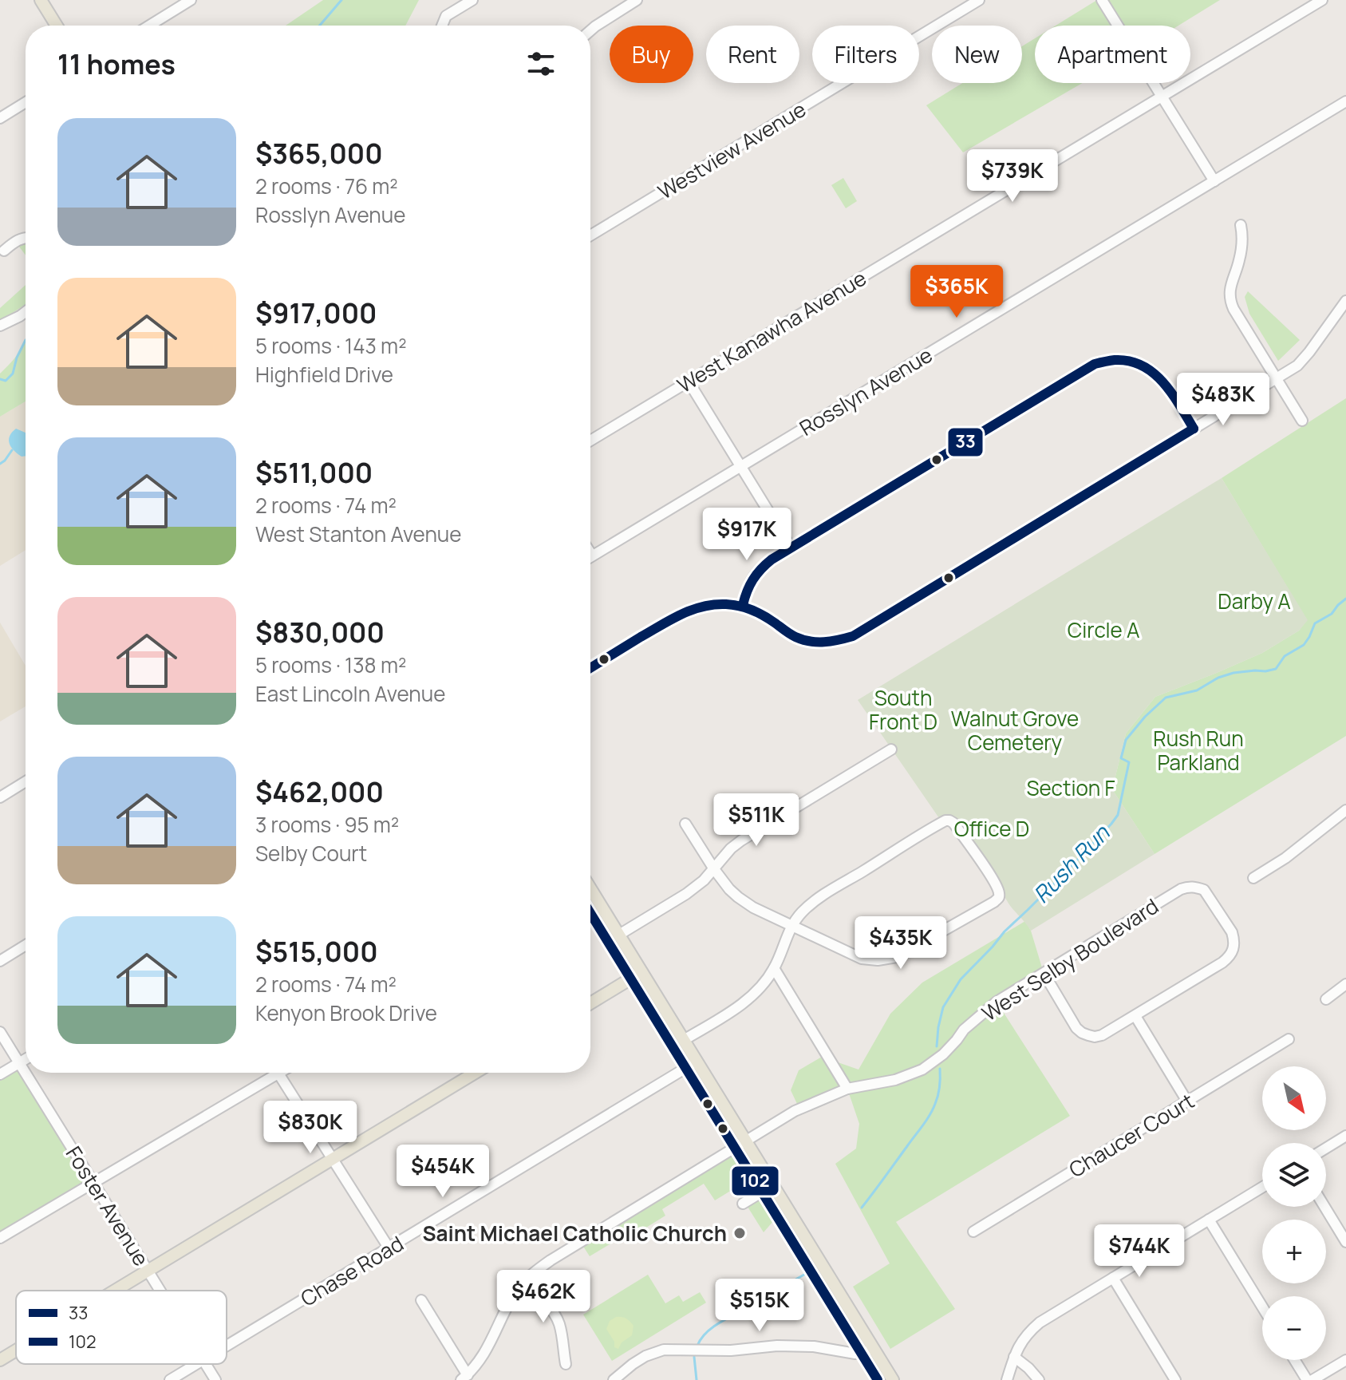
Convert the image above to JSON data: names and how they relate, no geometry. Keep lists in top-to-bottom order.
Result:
{
  "streets": {
    "street": [
      "Westview Avenue",
      "West Kanawha Avenue",
      "Rosslyn Avenue",
      "West Selby Boulevard",
      "Chaucer Court",
      "Foster Avenue",
      "Chase Road"
    ]
  },
  "water": ["Rush Run"],
  "parks": [
    "Darby A",
    "Circle A",
    "South Front D",
    "Walnut Grove Cemetery",
    "Rush Run Parkland",
    "Section F",
    "Office D"
  ],
  "places": ["Saint Michael Catholic Church"],
  "lines": ["transit line 33", "transit line 102"],
  "legend": ["33", "102"],
  "north": "bottom right",
  "page": {
    "chip": [
      "Buy",
      "Rent",
      "Filters",
      "New",
      "Apartment"
    ],
    "heading": "11 homes",
    "list": [
      {
        "name": "$365,000",
        "note": "2 rooms · 76 m² · Rosslyn Avenue"
      },
      {
        "name": "$917,000",
        "note": "5 rooms · 143 m² · Highfield Drive"
      },
      {
        "name": "$511,000",
        "note": "2 rooms · 74 m² · West Stanton Avenue"
      },
      {
        "name": "$830,000",
        "note": "5 rooms · 138 m² · East Lincoln Avenue"
      },
      {
        "name": "$462,000",
        "note": "3 rooms · 95 m² · Selby Court"
      },
      {
        "name": "$515,000",
        "note": "2 rooms · 74 m² · Kenyon Brook Drive"
      }
    ],
    "price": [
      "$739K",
      "$365K",
      "$483K",
      "$917K",
      "$511K",
      "$435K",
      "$830K",
      "$454K",
      "$744K",
      "$462K",
      "$515K"
    ],
    "map_buttons": ["+", "−"]
  }
}
